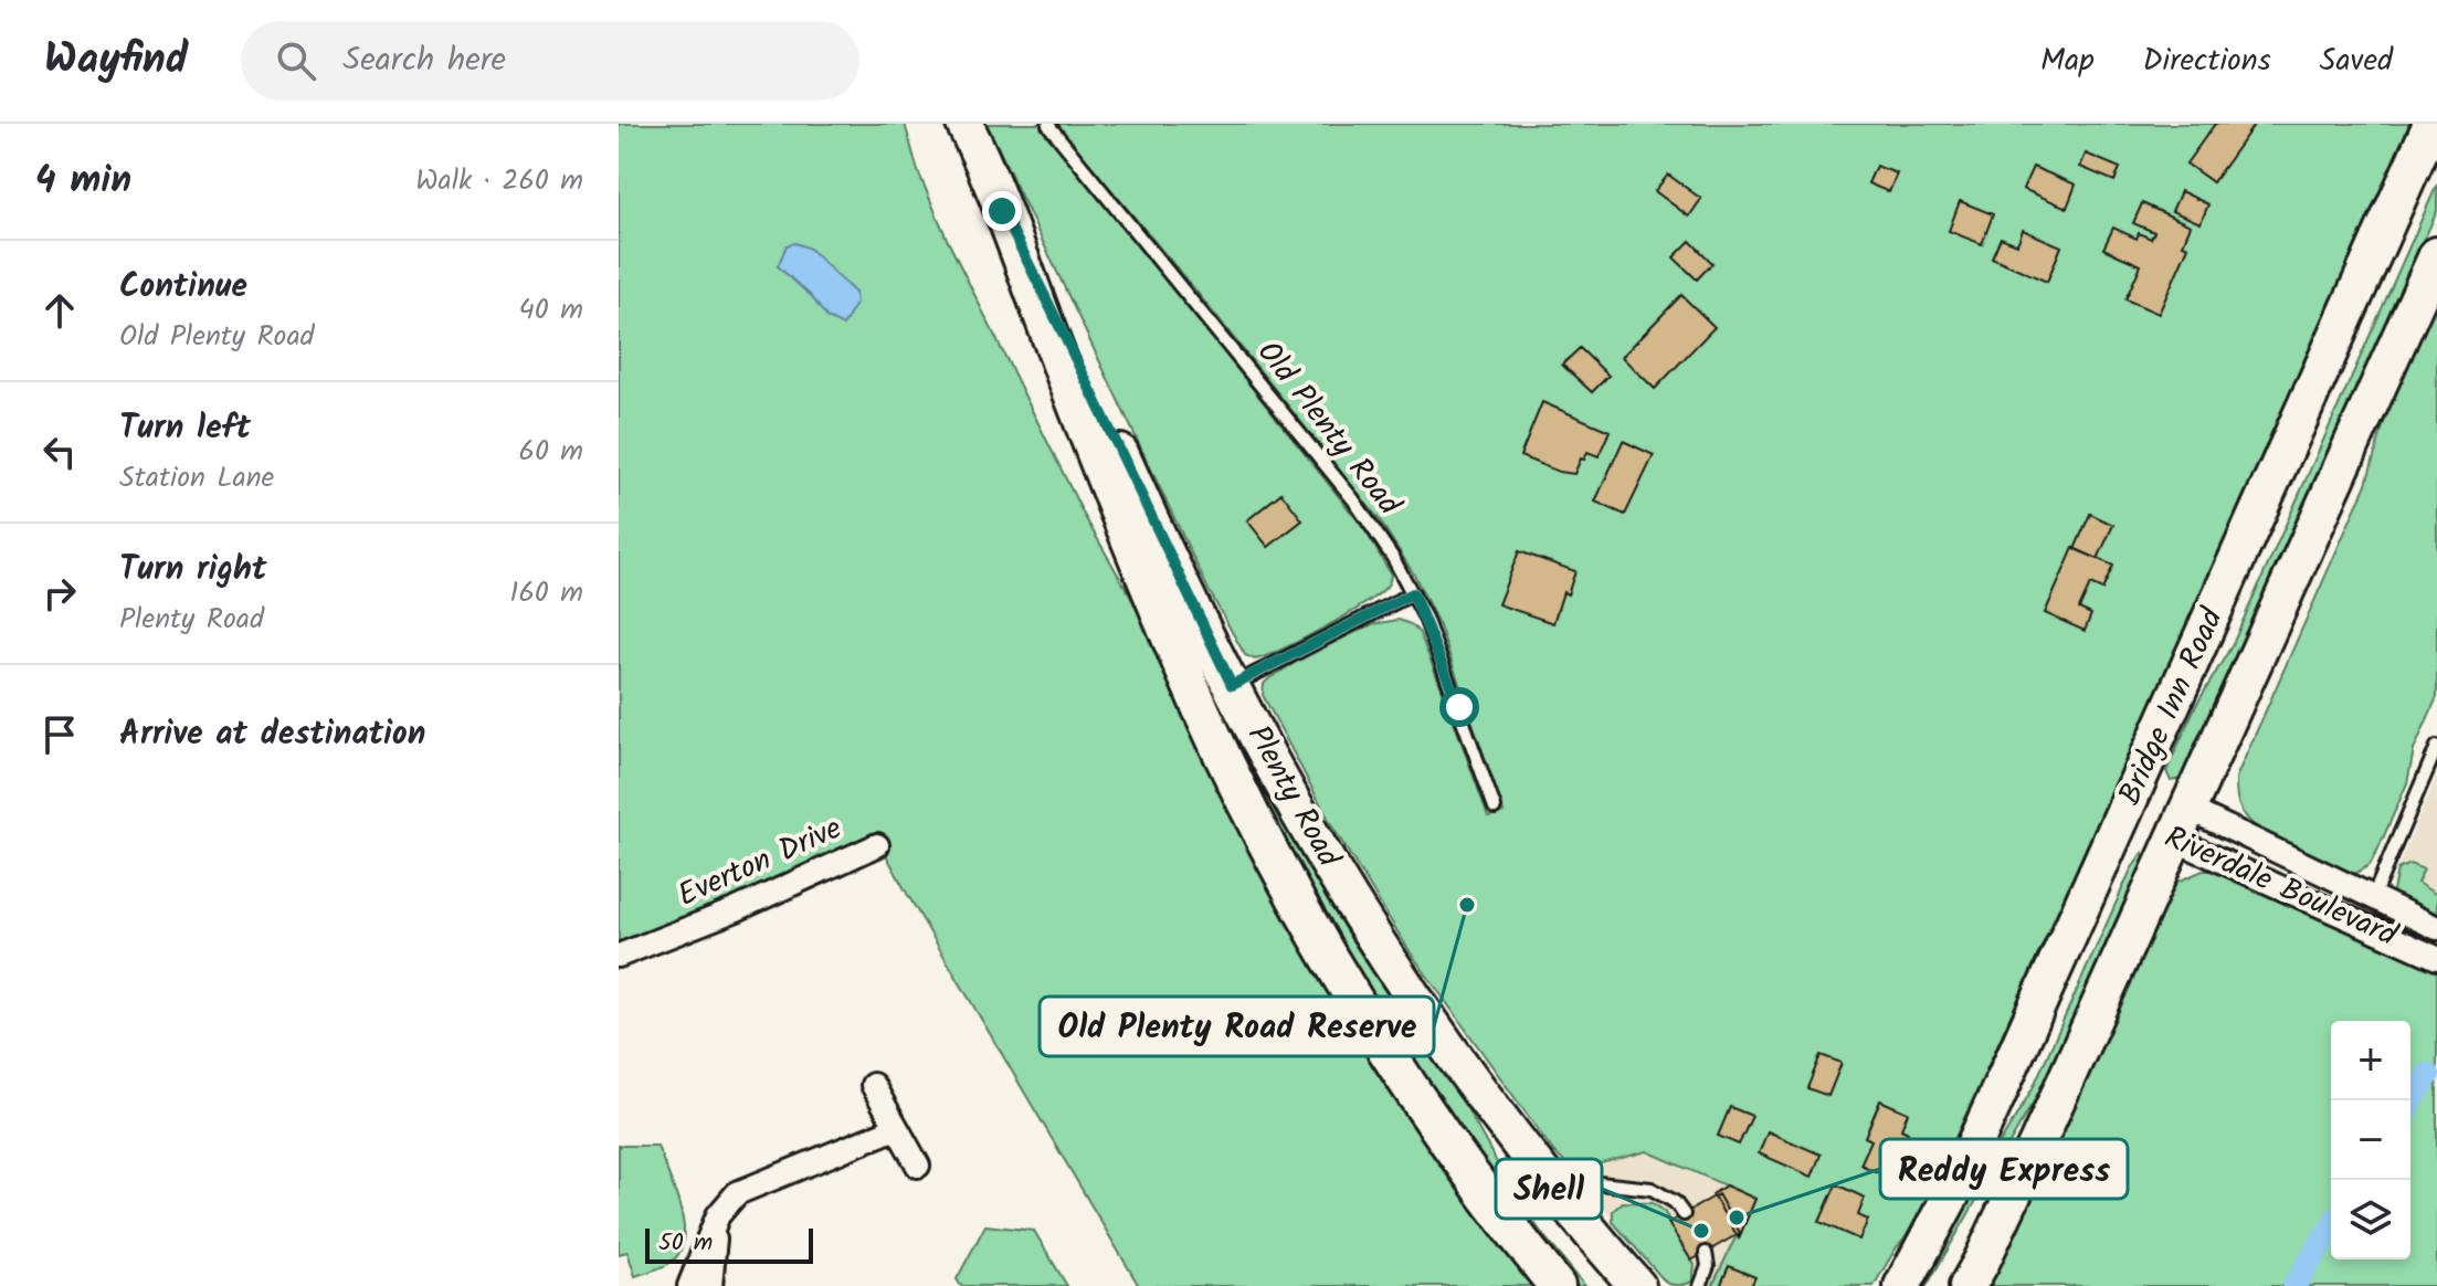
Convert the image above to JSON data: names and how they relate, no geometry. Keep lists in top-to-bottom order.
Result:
{
  "streets": {
    "main road": ["Bridge Inn Road", "Plenty Road", "Riverdale Boulevard"],
    "street": ["Everton Drive"],
    "lane": ["Old Plenty Road"]
  },
  "crossings": [
    ["Bridge Inn Road", "Riverdale Boulevard"]
  ],
  "places": ["Old Plenty Road Reserve", "Reddy Express", "Shell"],
  "scale_bar": "50 m",
  "page": {
    "header": "Wayfind",
    "search": "Search here",
    "nav": ["Map", "Directions", "Saved"],
    "heading": ["4 min", "Walk · 260 m"],
    "list": [
      ["Continue", "Old Plenty Road", "40 m"],
      ["Turn left", "Station Lane", "60 m"],
      ["Turn right", "Plenty Road", "160 m"],
      "Arrive at destination"
    ],
    "map_buttons": ["+", "−"],
    "scale": "50 m"
  }
}
